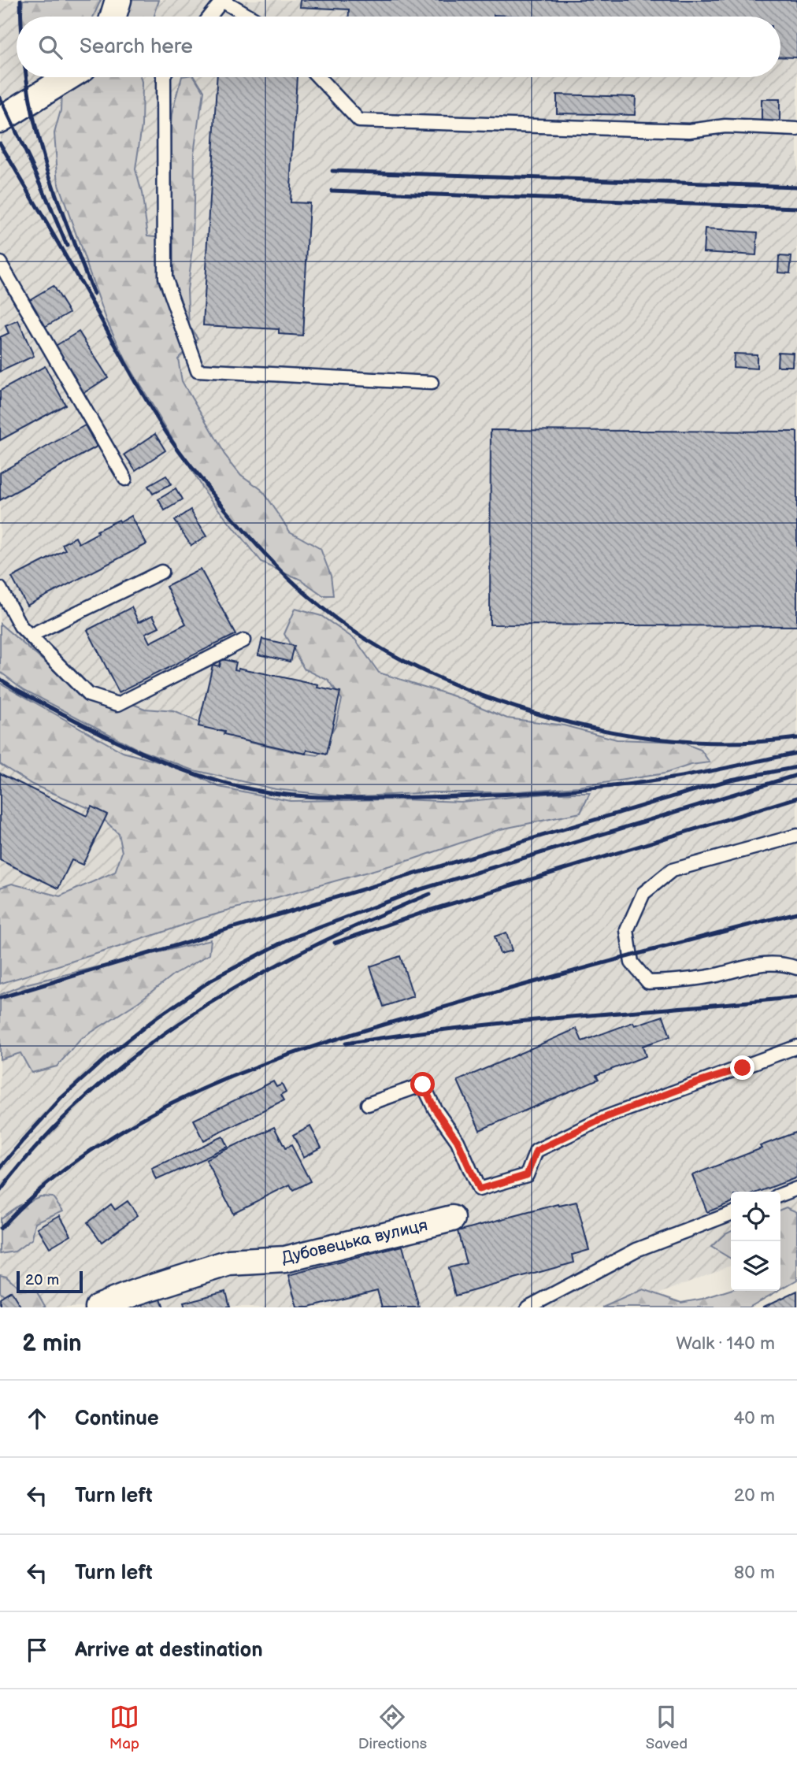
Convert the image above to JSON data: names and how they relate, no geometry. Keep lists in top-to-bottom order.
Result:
{
  "streets": {
    "street": ["Дубовецька вулиця"]
  },
  "scale_bar": "20 m",
  "page": {
    "search": "Search here",
    "scale": "20 m",
    "heading": ["2 min", "Walk · 140 m"],
    "list": [
      ["Continue", "40 m"],
      ["Turn left", "20 m"],
      ["Turn left", "80 m"],
      "Arrive at destination"
    ],
    "nav": ["Map", "Directions", "Saved"]
  }
}
